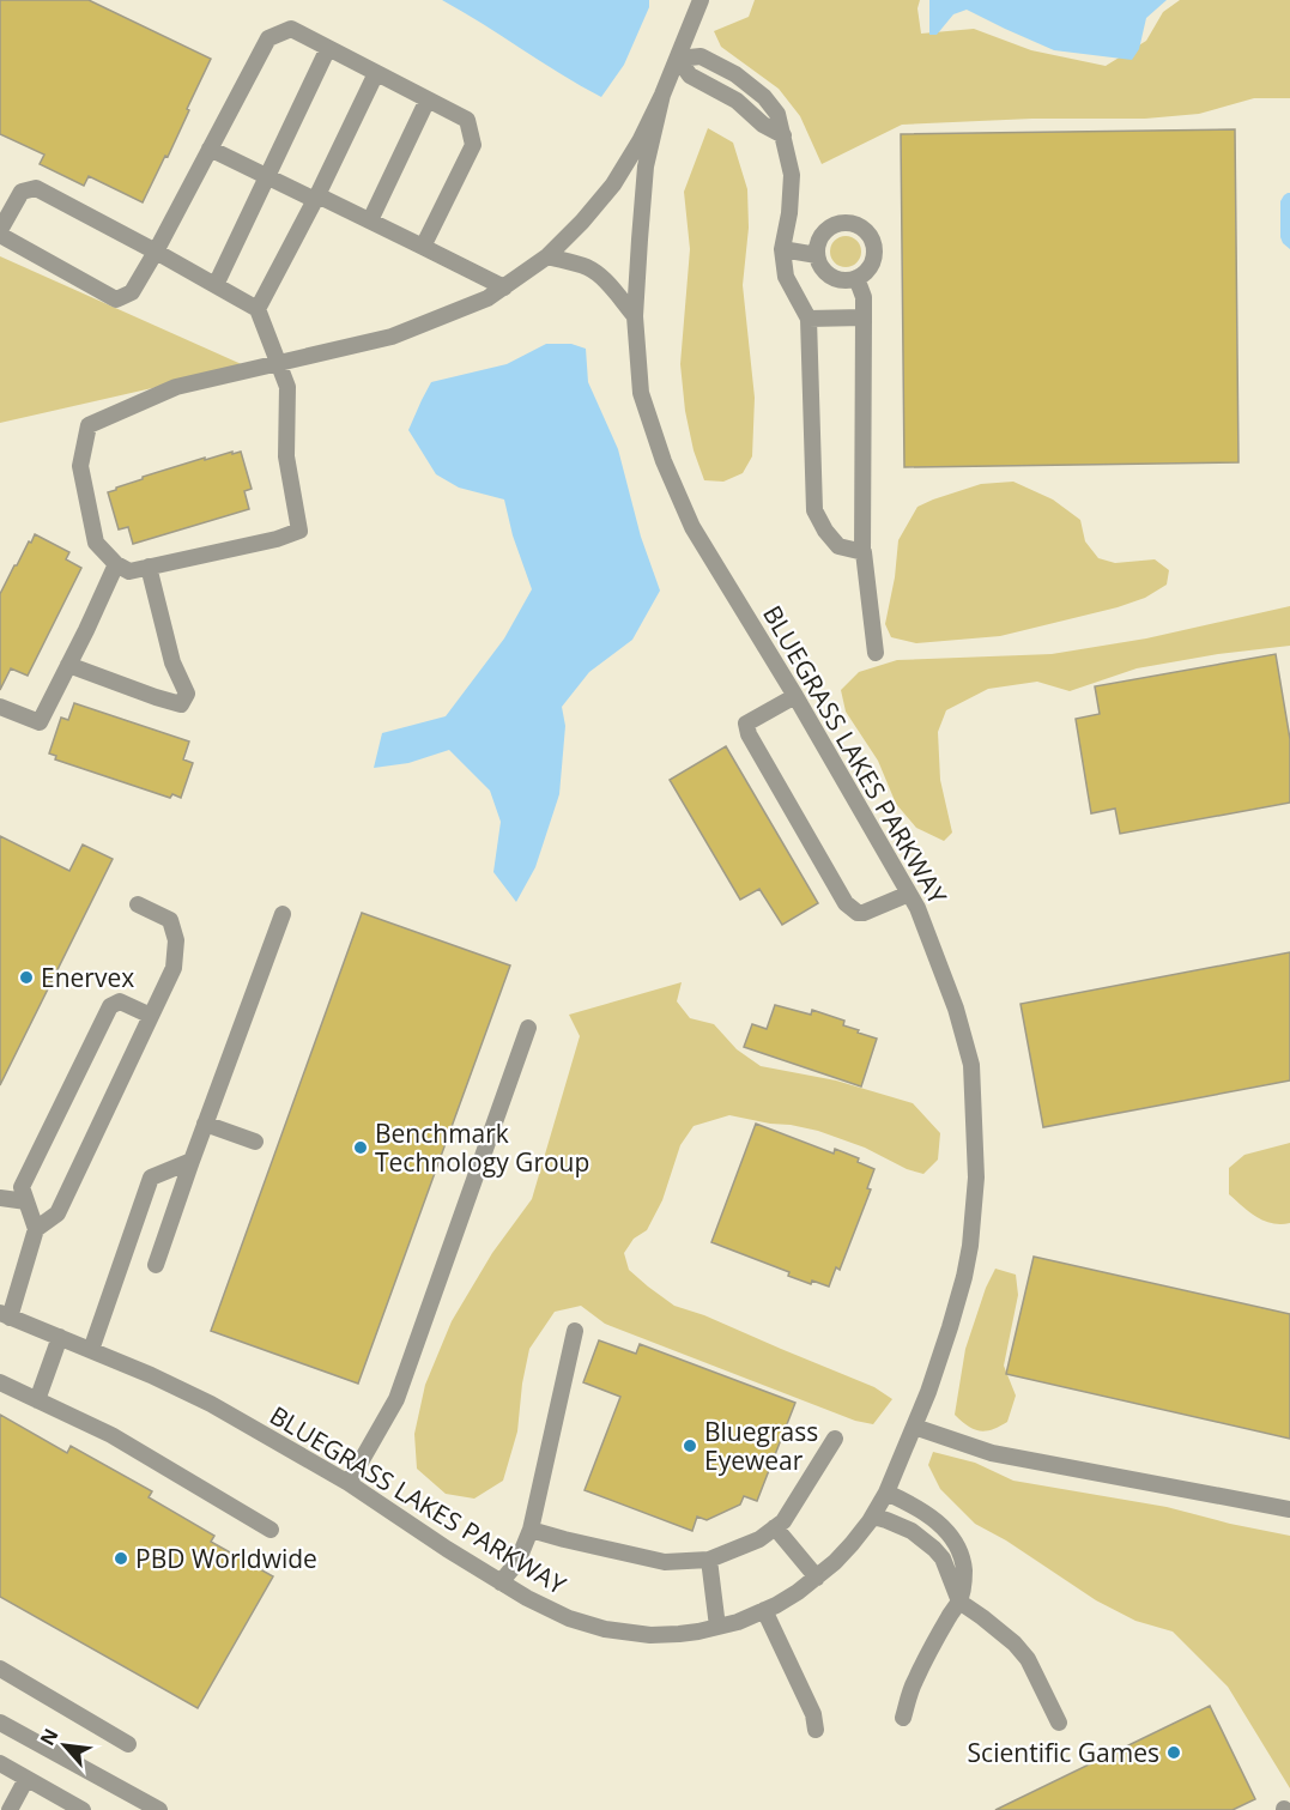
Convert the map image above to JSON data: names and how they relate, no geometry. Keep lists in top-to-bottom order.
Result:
{
  "streets": {
    "street": ["BLUEGRASS LAKES PARKWAY"]
  },
  "places": [
    "Enervex",
    "Benchmark Technology Group",
    "Bluegrass Eyewear",
    "PBD Worldwide",
    "Scientific Games"
  ],
  "north": "top left"
}
